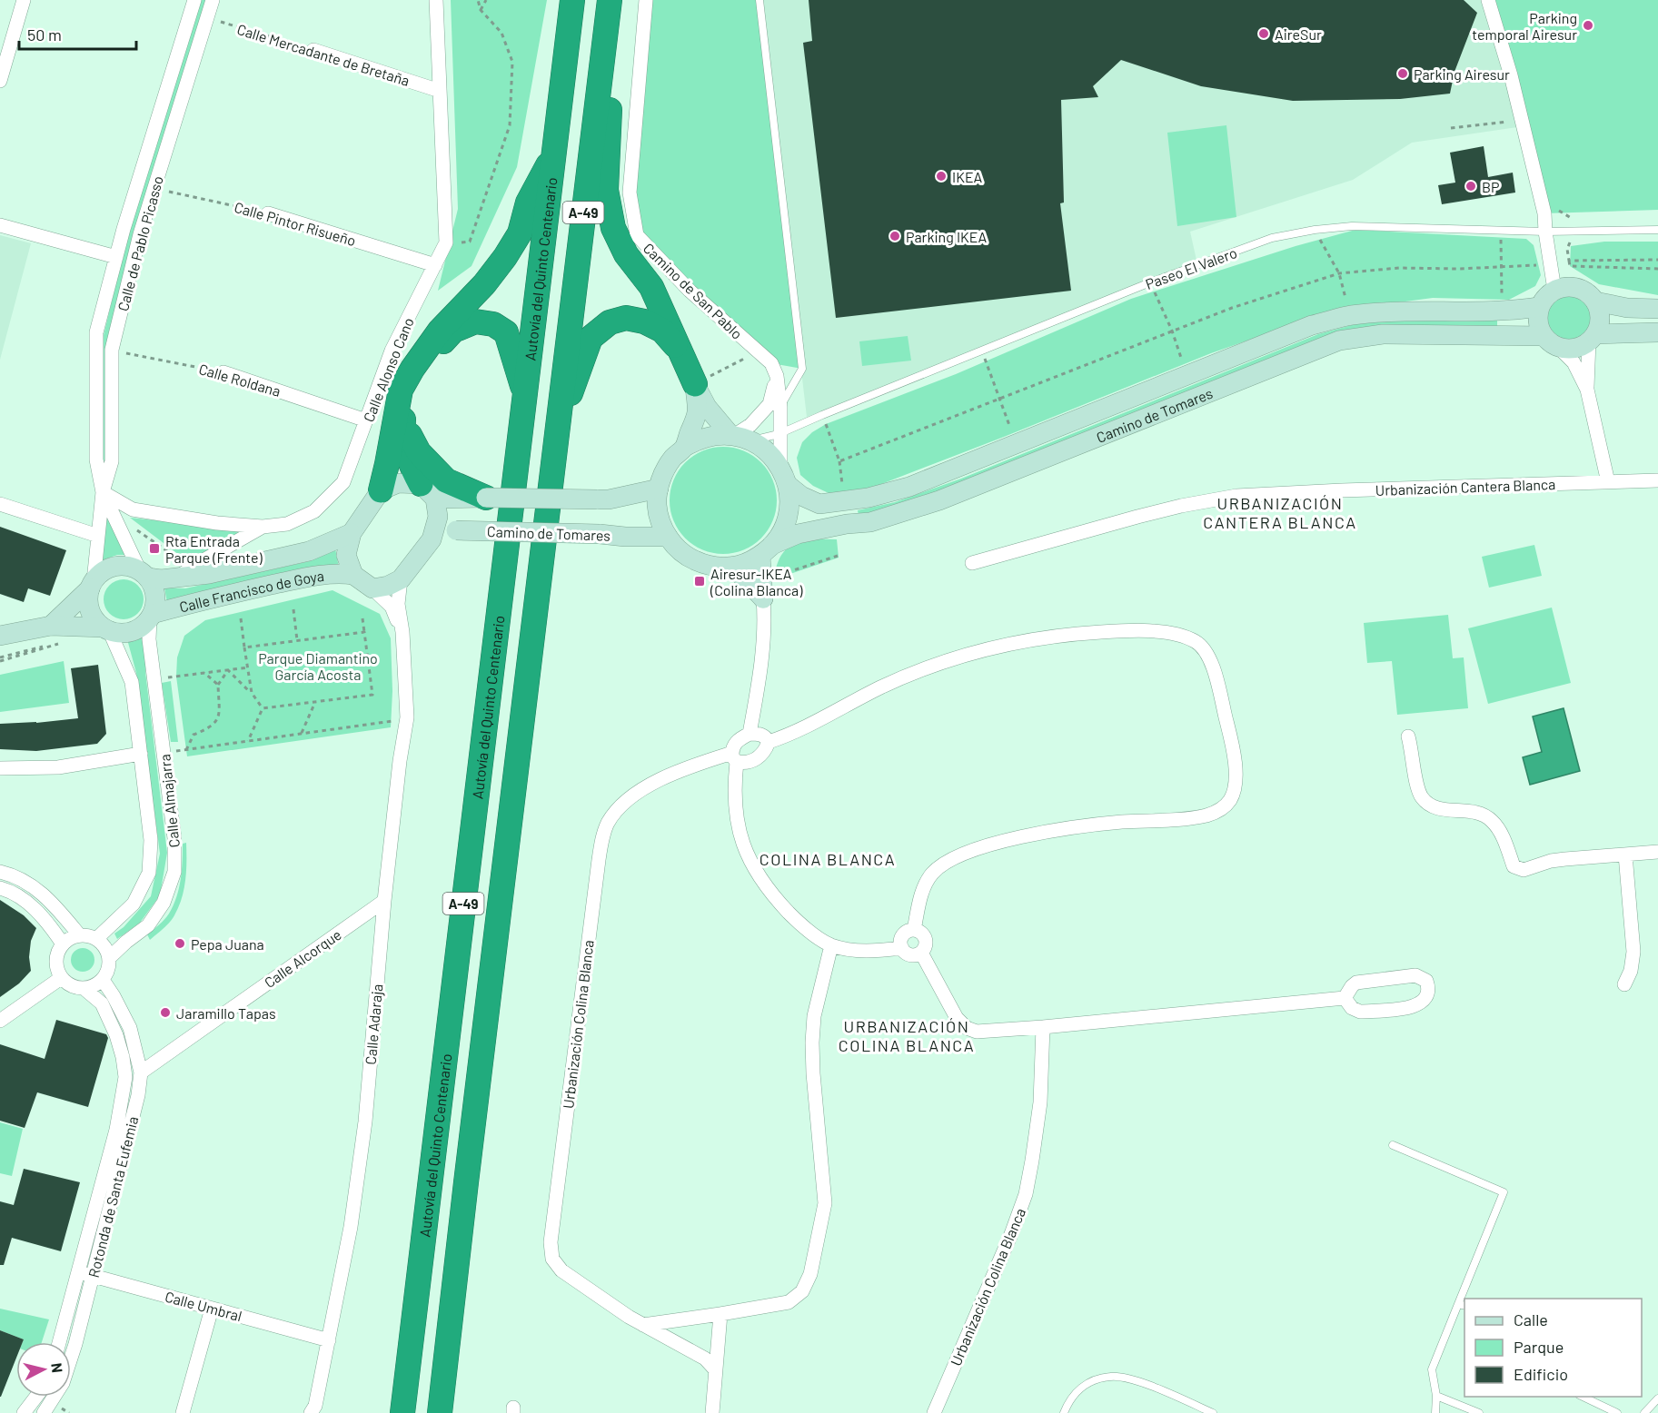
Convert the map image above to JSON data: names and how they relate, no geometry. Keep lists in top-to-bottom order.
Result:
{
  "streets": {
    "highway": ["A-49", "Autovía del Quinto Centenario"],
    "street": [
      "Calle Mercadante de Bretaña",
      "Calle Pintor Risueño",
      "Calle de Pablo Picasso",
      "Camino de San Pablo",
      "Calle Alonso Cano",
      "Calle Roldana",
      "Camino de Tomares",
      "Urbanización Cantera Blanca",
      "Calle Francisco de Goya",
      "Calle Almajarra",
      "Calle Alcorque",
      "Calle Adaraja",
      "Urbanización Colina Blanca",
      "Rotonda de Santa Eufemia",
      "Calle Umbral"
    ],
    "lane": ["Paseo El Valero"]
  },
  "crossings": [
    ["Calle Mercadante de Bretaña", "Calle de Pablo Picasso"],
    ["Calle Mercadante de Bretaña", "Calle Alonso Cano"],
    ["Calle Pintor Risueño", "Calle de Pablo Picasso"],
    ["Calle Pintor Risueño", "Calle Alonso Cano"],
    ["Calle de Pablo Picasso", "Calle Alonso Cano"],
    ["Calle de Pablo Picasso", "Calle Roldana"],
    ["Calle de Pablo Picasso", "Calle Francisco de Goya"],
    ["Calle de Pablo Picasso", "Calle Almajarra"],
    ["Paseo El Valero", "Camino de San Pablo"],
    ["Paseo El Valero", "Camino de Tomares"],
    ["Camino de San Pablo", "Camino de Tomares"],
    ["Calle Alonso Cano", "Calle Roldana"],
    ["Camino de Tomares", "Calle Francisco de Goya"],
    ["Calle Francisco de Goya", "Calle Almajarra"],
    ["Calle Almajarra", "Rotonda de Santa Eufemia"],
    ["Calle Alcorque", "Calle Adaraja"],
    ["Calle Alcorque", "Rotonda de Santa Eufemia"],
    ["Calle Adaraja", "Calle Umbral"],
    ["Rotonda de Santa Eufemia", "Calle Umbral"]
  ],
  "districts": ["URBANIZACIÓN CANTERA BLANCA", "COLINA BLANCA", "URBANIZACIÓN COLINA BLANCA"],
  "parks": ["Parque Diamantino García Acosta"],
  "places": {
    "other": [
      "Parking temporal Airesur",
      "AireSur",
      "Parking Airesur",
      "IKEA",
      "BP",
      "Parking IKEA",
      "Pepa Juana",
      "Jaramillo Tapas"
    ],
    "transit": ["Rta Entrada Parque (Frente)", "Airesur-IKEA (Colina Blanca)"]
  },
  "legend": ["Calle", "Parque", "Edificio"],
  "scale_bar": "50 m",
  "north": "right"
}
